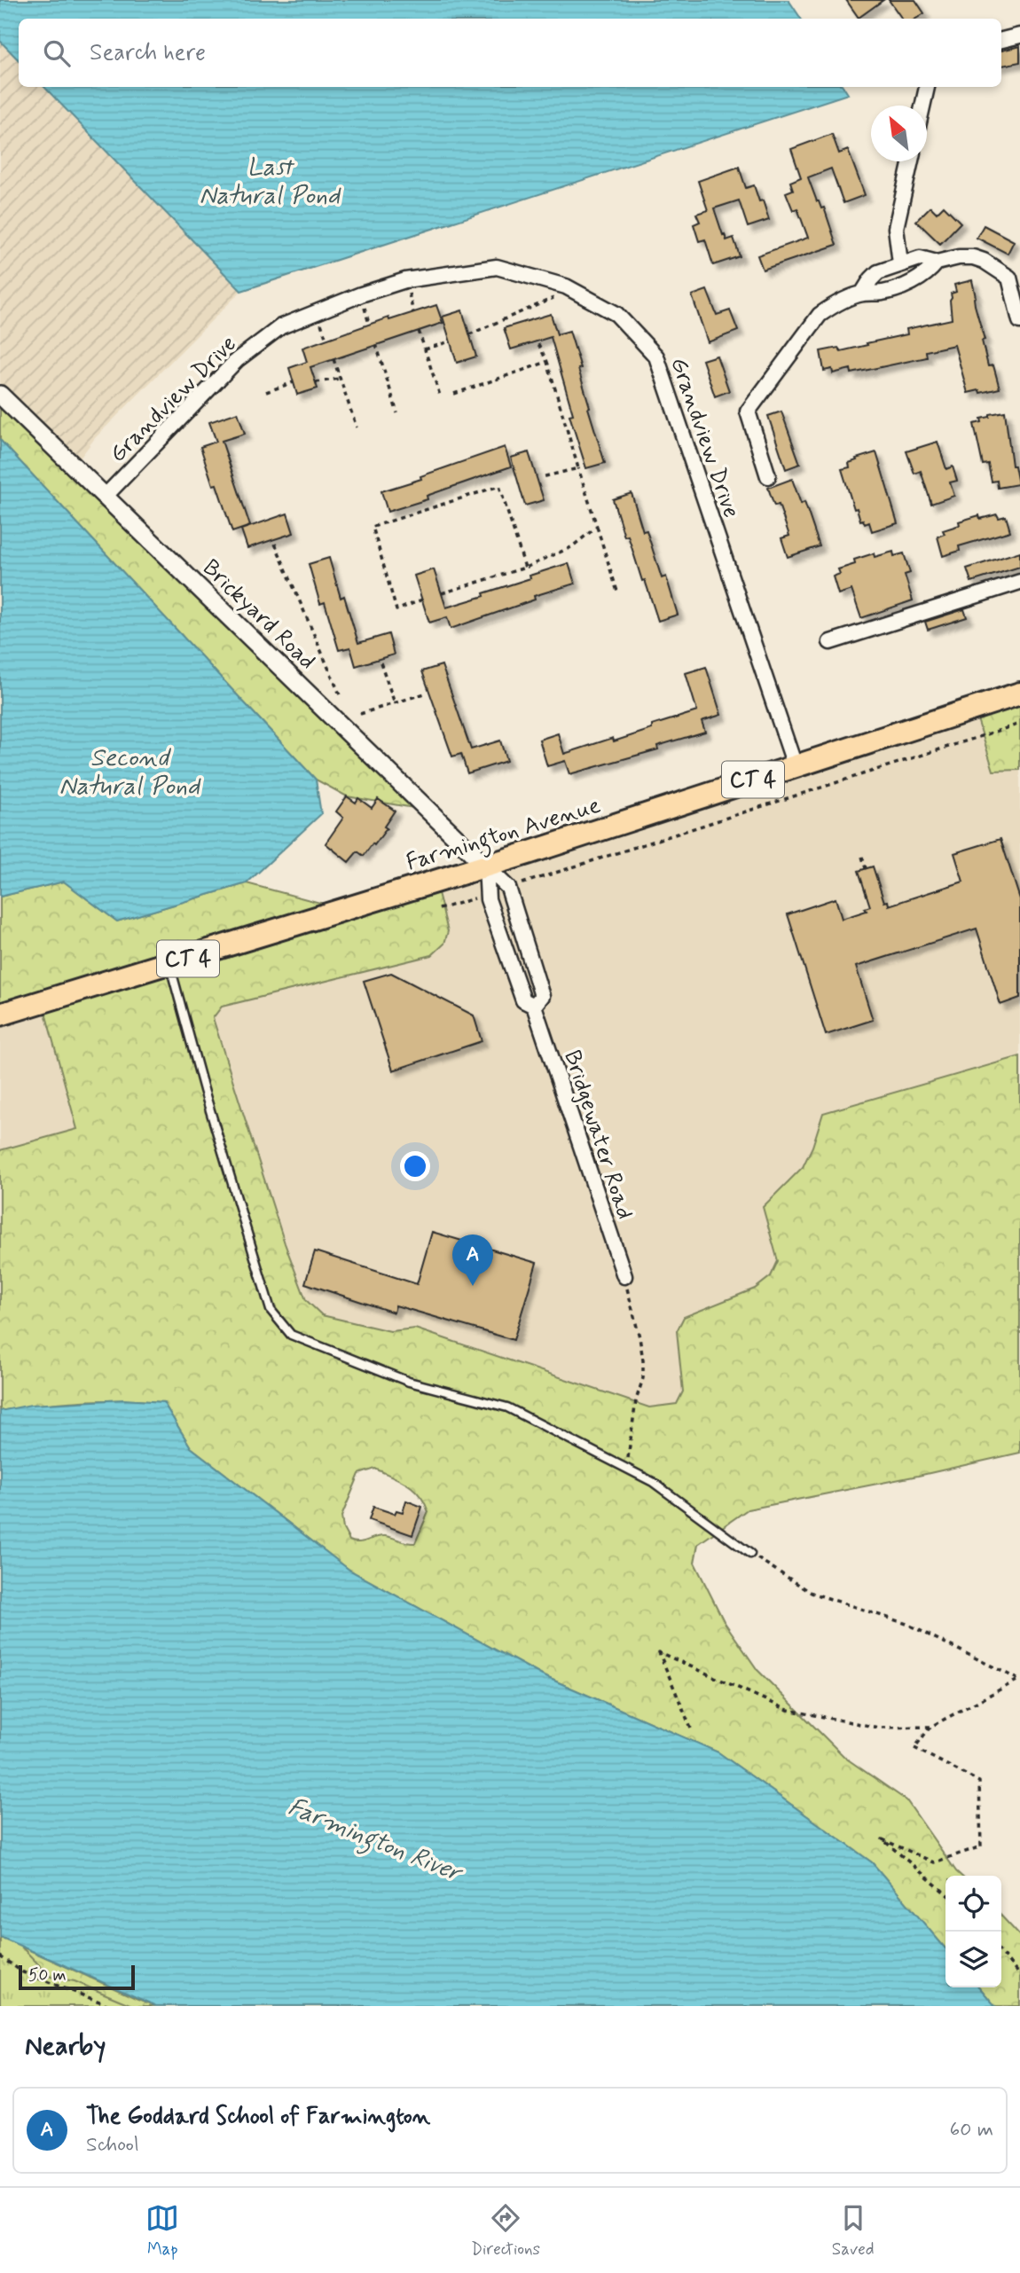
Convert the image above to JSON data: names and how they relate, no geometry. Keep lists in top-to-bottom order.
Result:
{
  "streets": {
    "main road": ["CT 4", "Farmington Avenue"],
    "street": ["Grandview Drive", "Brickyard Road", "Bridgewater Road"]
  },
  "crossings": [
    ["Grandview Drive", "Brickyard Road"],
    ["Grandview Drive", "Farmington Avenue"],
    ["Brickyard Road", "Farmington Avenue"],
    ["Brickyard Road", "Bridgewater Road"],
    ["Farmington Avenue", "Bridgewater Road"]
  ],
  "water": ["Last Natural Pond", "Second Natural Pond", "Farmington River"],
  "scale_bar": "50 m",
  "north": "top left",
  "page": {
    "search": "Search here",
    "pins": "A",
    "scale": "50 m",
    "heading": "Nearby",
    "list": [
      {
        "mark": "A",
        "name": "The Goddard School of Farmington",
        "note": "School",
        "value": "60 m"
      }
    ],
    "nav": ["Map", "Directions", "Saved"]
  }
}
